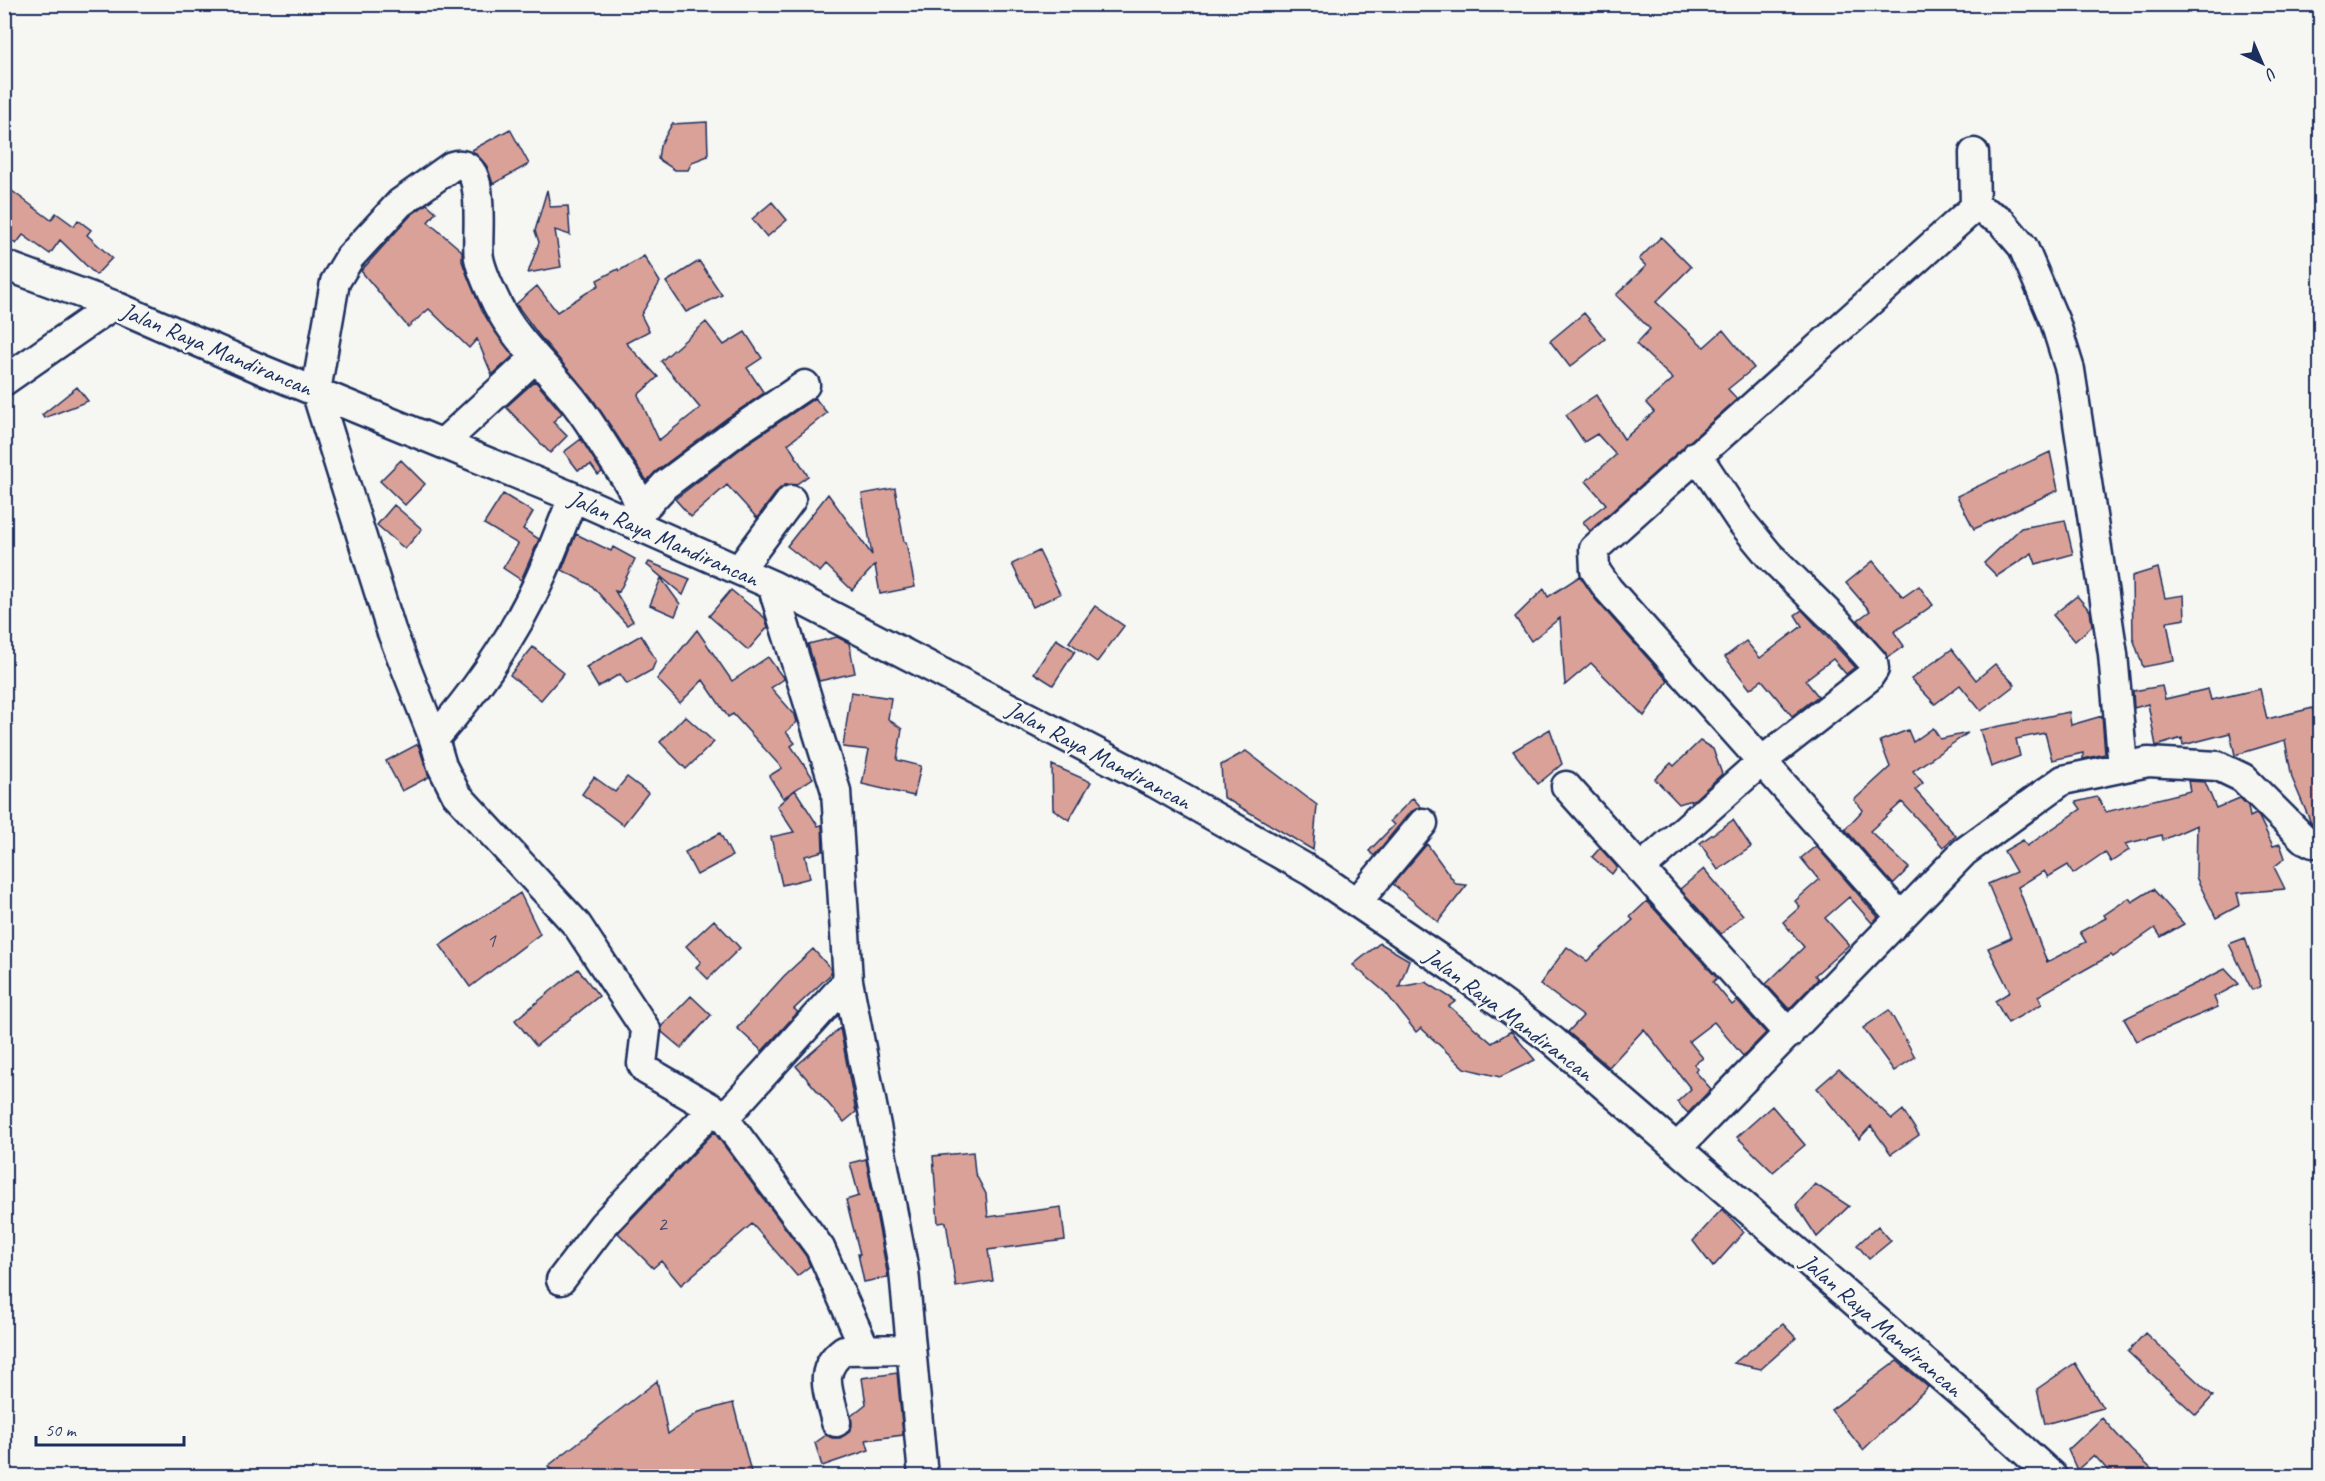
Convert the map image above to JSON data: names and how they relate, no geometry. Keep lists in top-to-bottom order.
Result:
{
  "streets": {
    "street": ["Jalan Raya Mandirancan"]
  },
  "house_numbers": ["1", "2"],
  "scale_bar": "50 m",
  "north": "bottom right"
}
